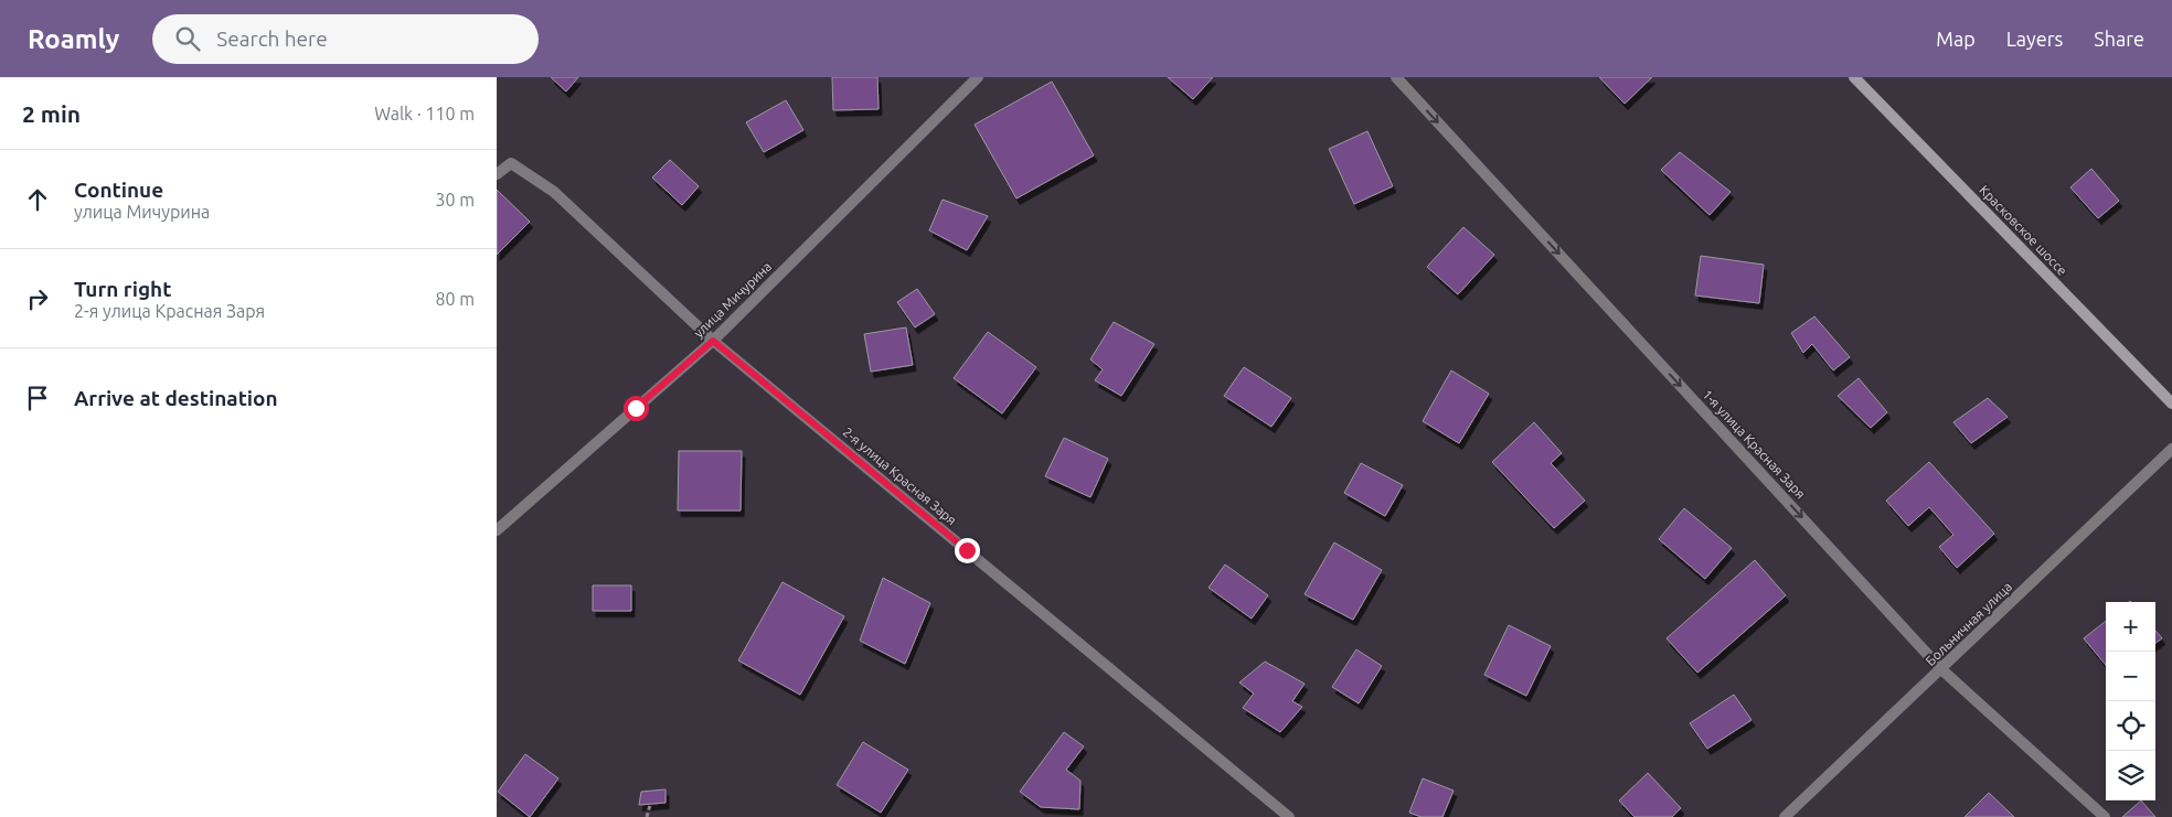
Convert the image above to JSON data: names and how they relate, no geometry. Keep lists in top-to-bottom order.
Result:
{
  "streets": {
    "main road": ["Красковское шоссе"],
    "street": [
      "улица Мичурина",
      "1-я улица Красная Заря",
      "2-я улица Красная Заря",
      "Больничная улица"
    ]
  },
  "crossings": [
    ["улица Мичурина", "2-я улица Красная Заря"],
    ["1-я улица Красная Заря", "Больничная улица"]
  ],
  "one_way": ["1-я улица Красная Заря"],
  "page": {
    "header": "Roamly",
    "search": "Search here",
    "nav": ["Map", "Layers", "Share"],
    "heading": ["2 min", "Walk · 110 m"],
    "list": [
      ["Continue", "улица Мичурина", "30 m"],
      ["Turn right", "2-я улица Красная Заря", "80 m"],
      "Arrive at destination"
    ],
    "map_buttons": ["+", "−"]
  }
}
